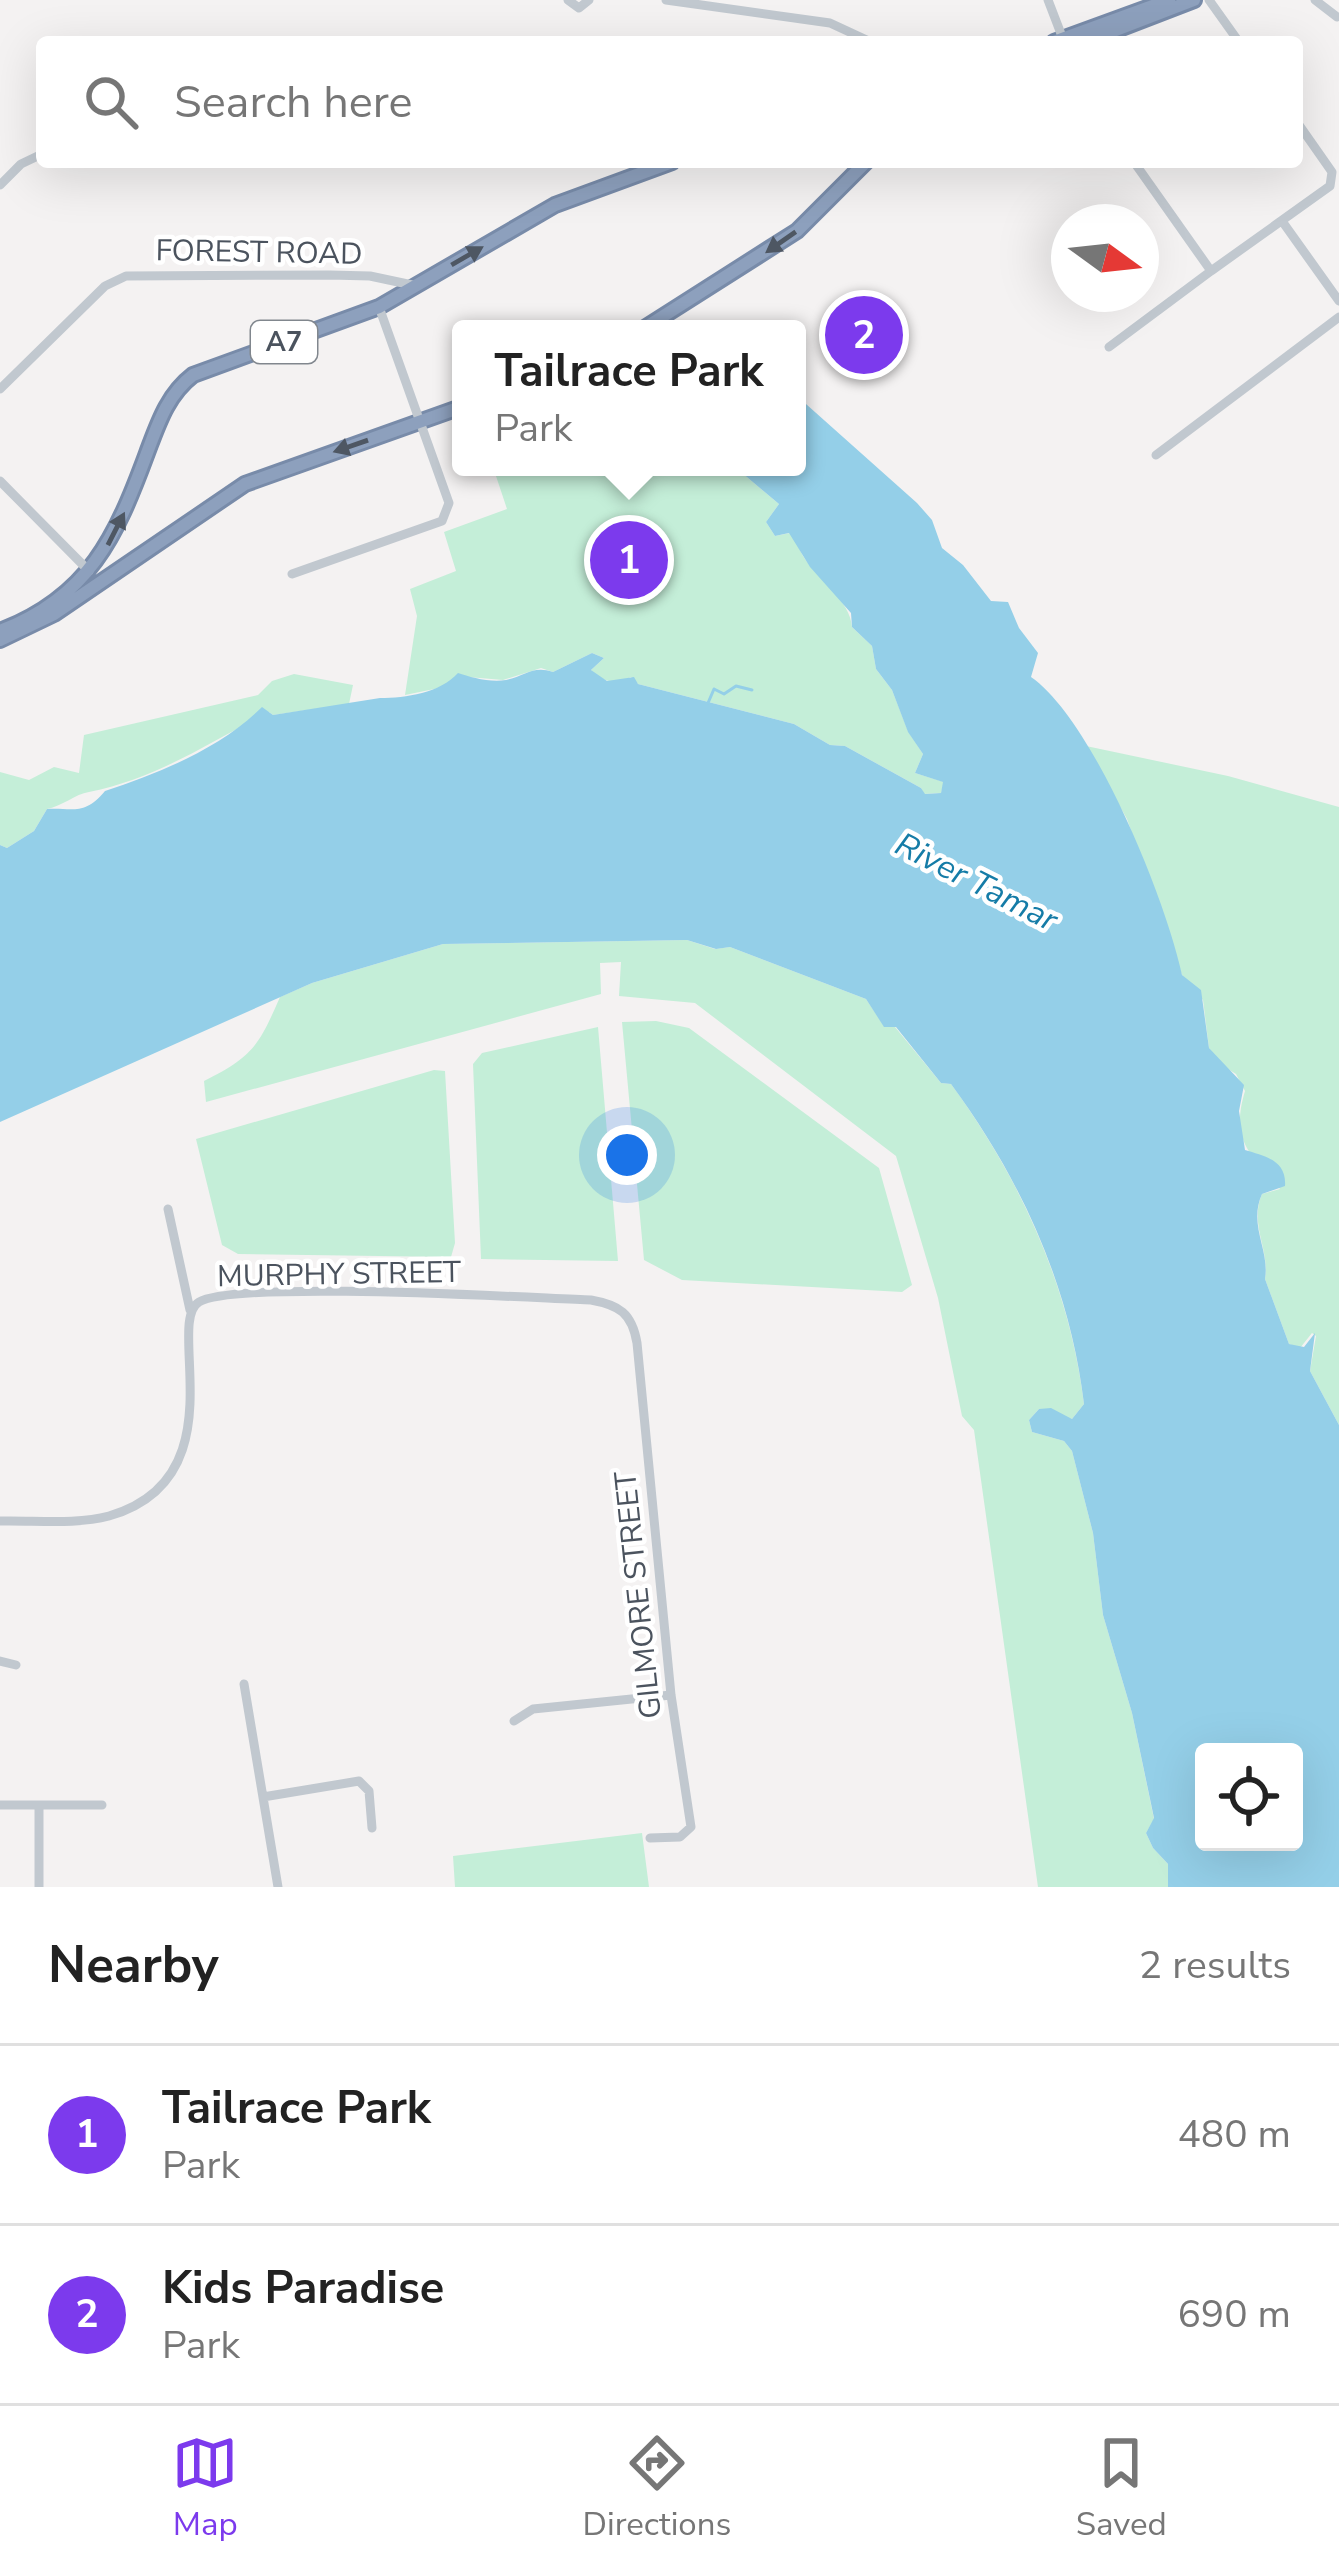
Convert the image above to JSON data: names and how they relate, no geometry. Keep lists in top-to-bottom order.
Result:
{
  "streets": {
    "highway": ["A7"],
    "street": ["FOREST ROAD", "MURPHY STREET", "GILMORE STREET"]
  },
  "crossings": [
    ["FOREST ROAD", "A7"],
    ["MURPHY STREET", "GILMORE STREET"]
  ],
  "water": ["River Tamar"],
  "north": "right",
  "page": {
    "search": "Search here",
    "pins": ["2", "1"],
    "popup": ["Tailrace Park", "Park"],
    "heading": ["Nearby", "2 results"],
    "list": [
      {
        "mark": "1",
        "name": "Tailrace Park",
        "note": "Park",
        "value": "480 m"
      },
      {
        "mark": "2",
        "name": "Kids Paradise",
        "note": "Park",
        "value": "690 m"
      }
    ],
    "nav": ["Map", "Directions", "Saved"]
  }
}
